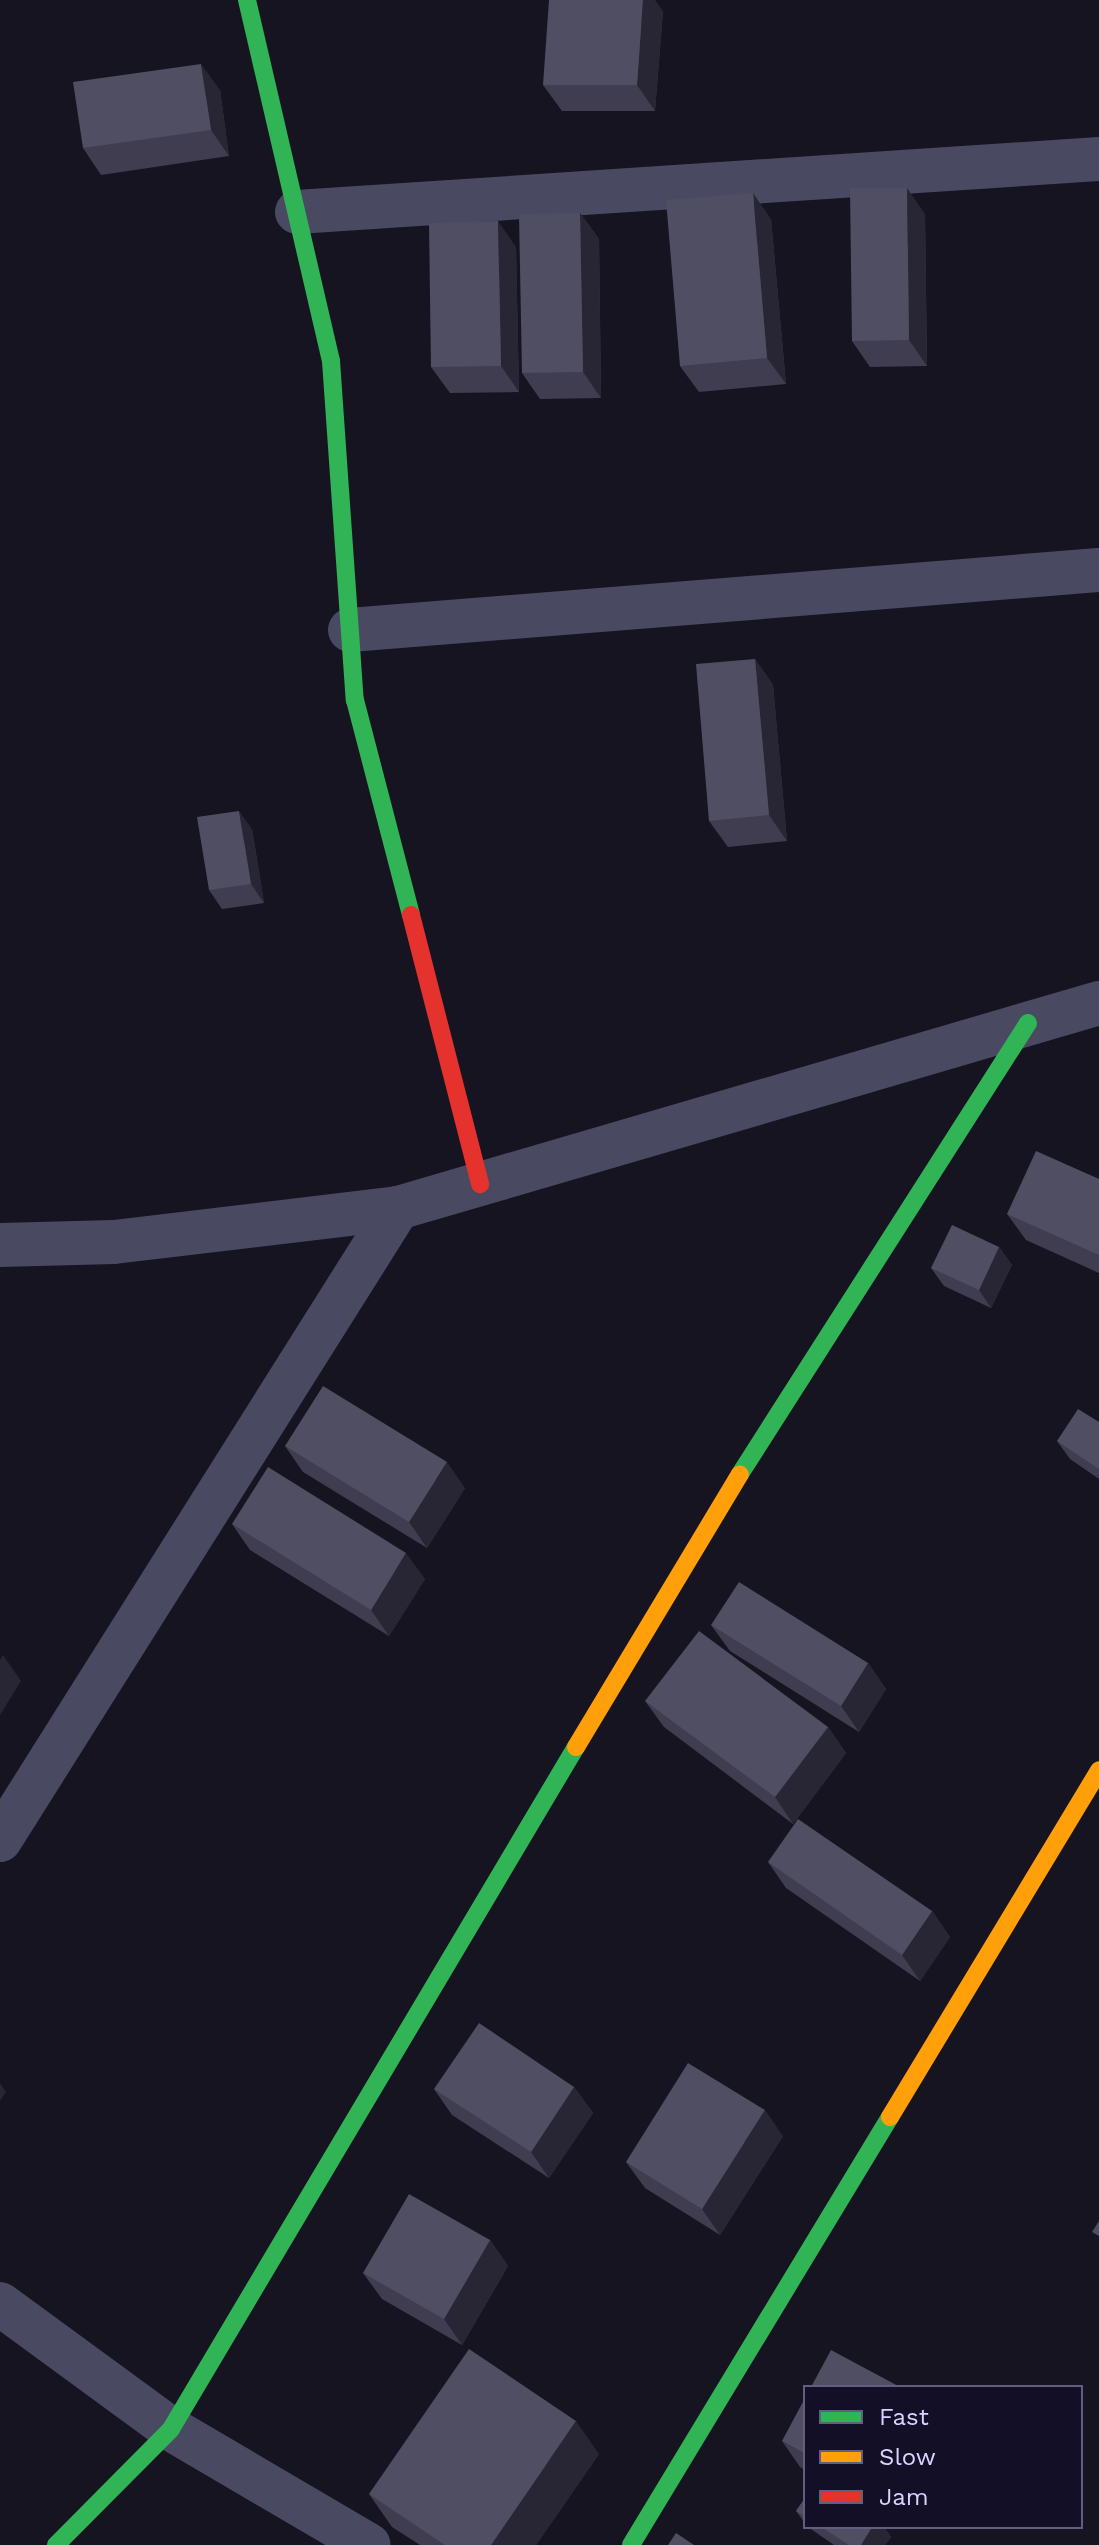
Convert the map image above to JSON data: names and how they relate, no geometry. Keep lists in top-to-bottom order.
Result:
{
  "legend": ["Fast", "Slow", "Jam"]
}
